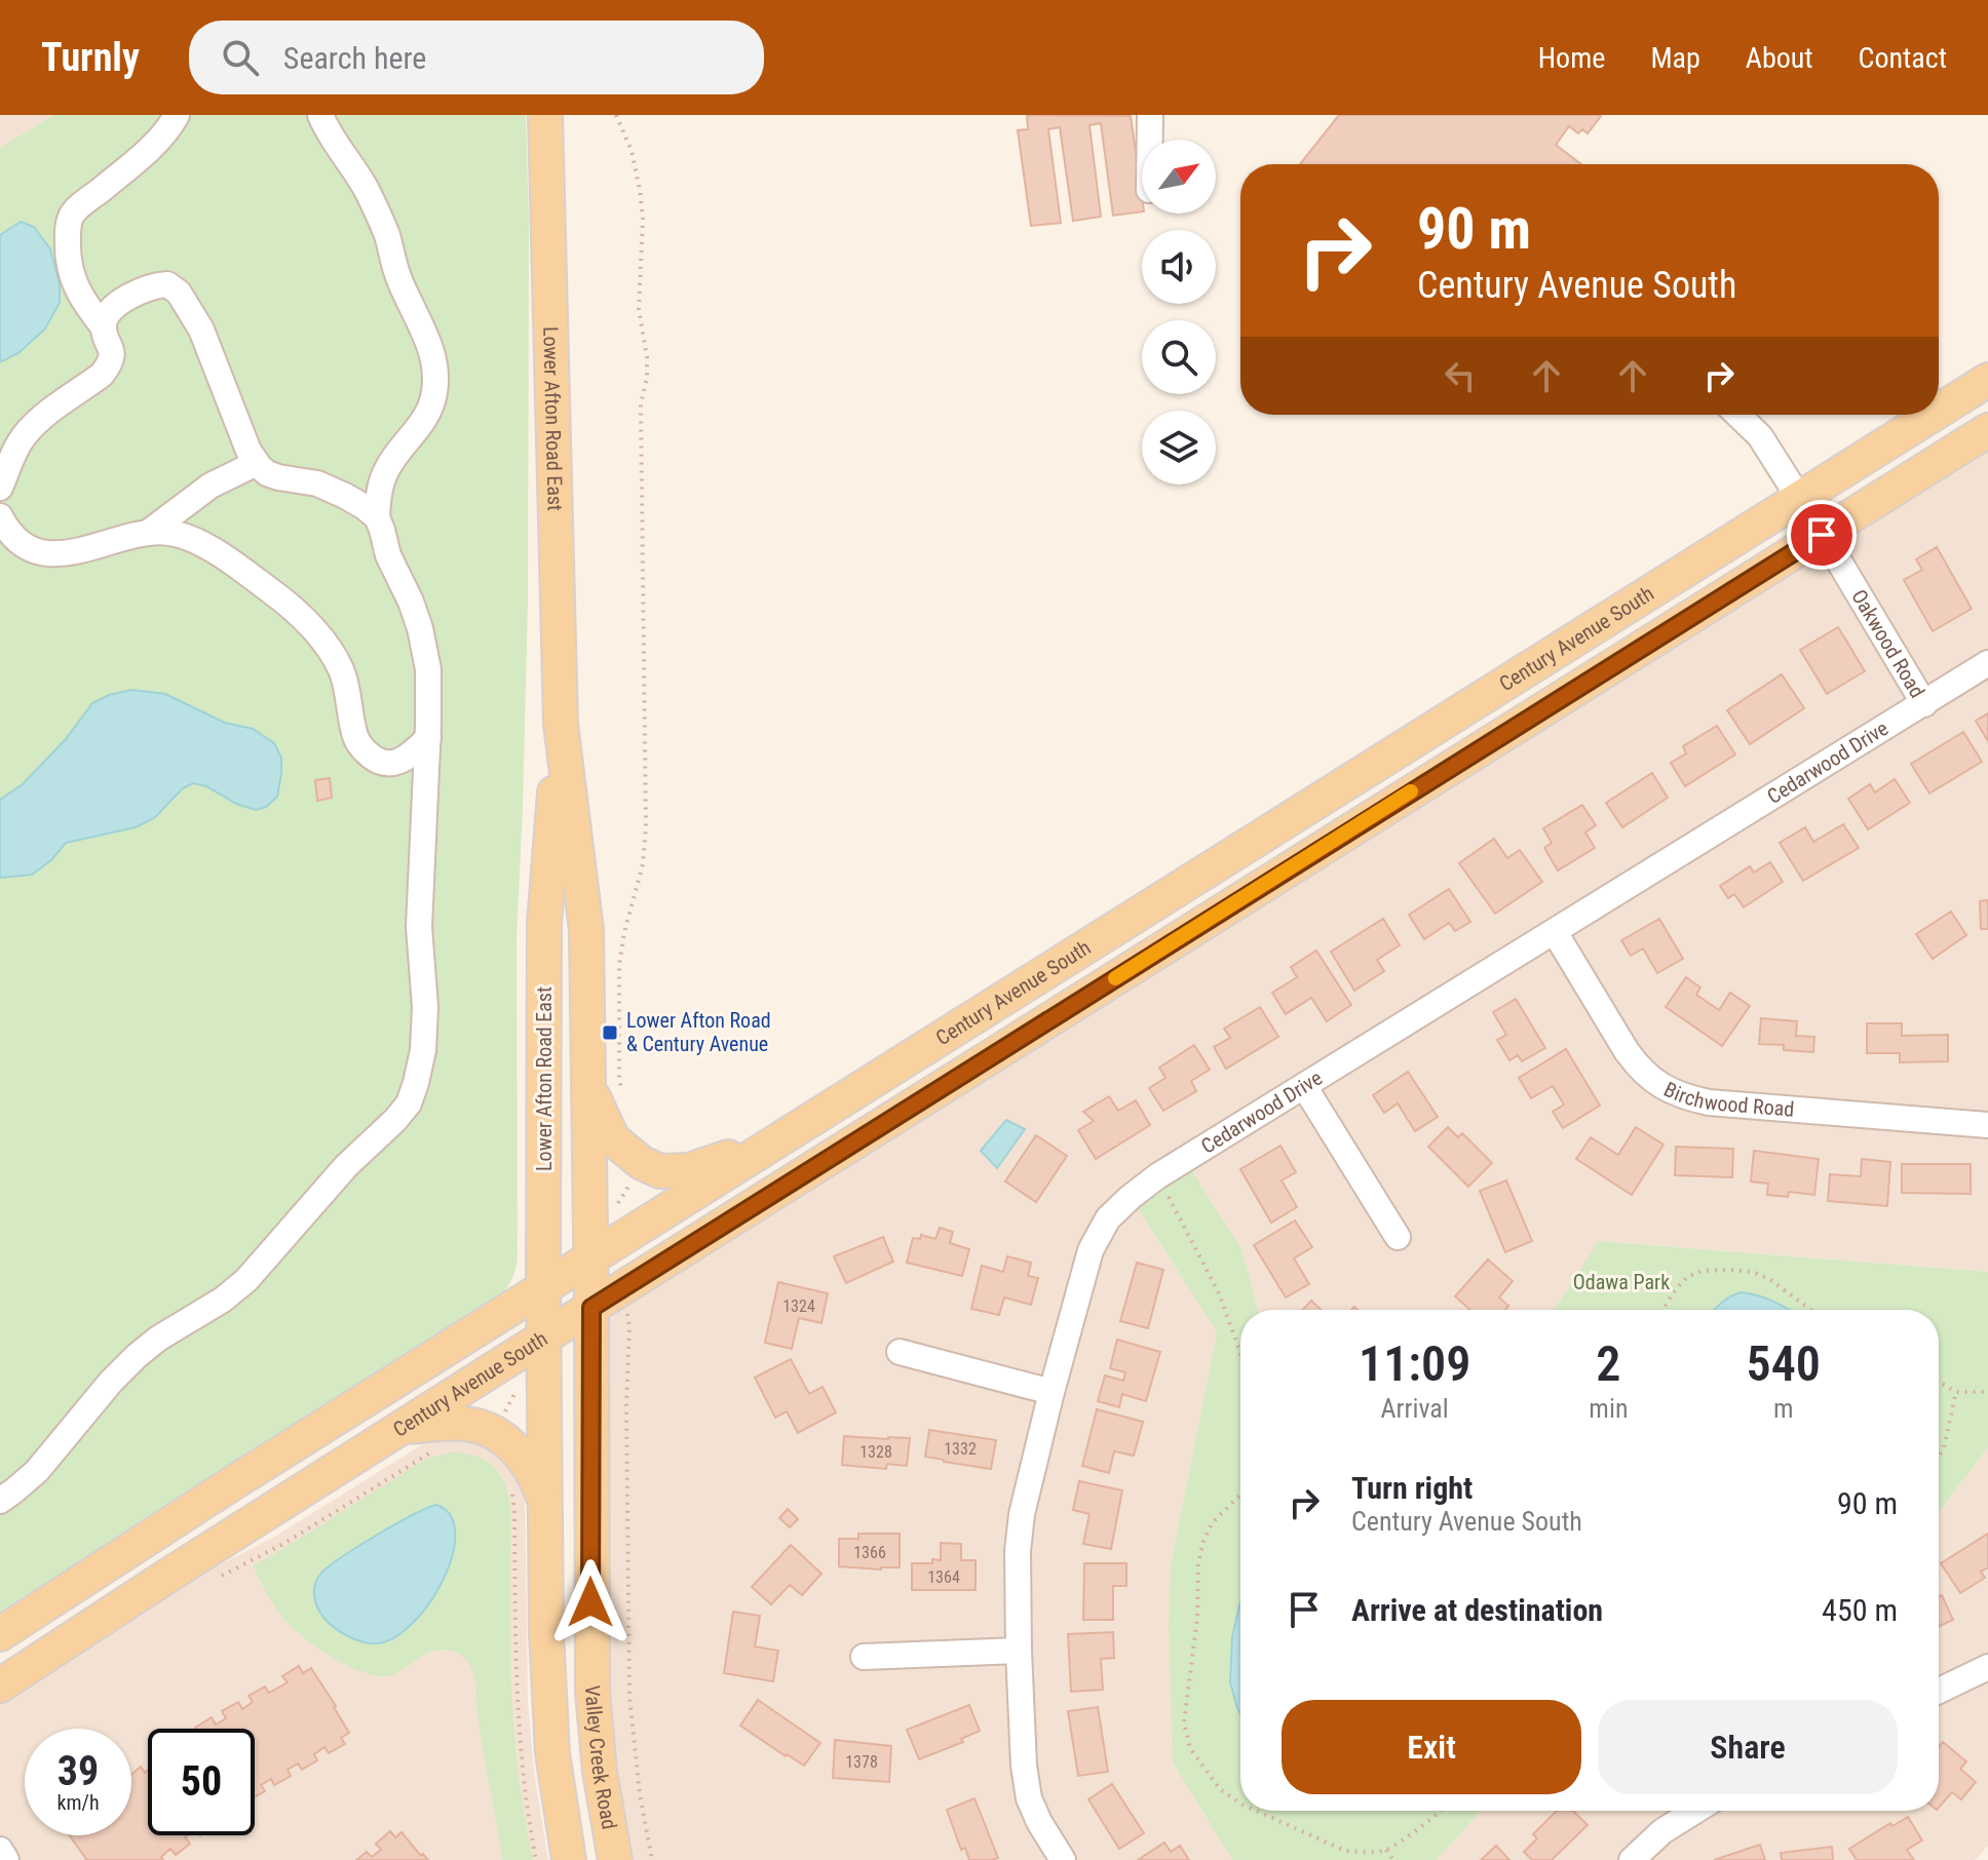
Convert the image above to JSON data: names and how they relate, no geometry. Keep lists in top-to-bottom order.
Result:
{
  "streets": {
    "main road": ["Lower Afton Road East", "Century Avenue South", "Valley Creek Road"],
    "street": ["Oakwood Road", "Cedarwood Drive", "Birchwood Road"]
  },
  "crossings": [
    ["Lower Afton Road East", "Century Avenue South"],
    ["Lower Afton Road East", "Valley Creek Road"],
    ["Century Avenue South", "Oakwood Road"],
    ["Century Avenue South", "Valley Creek Road"],
    ["Oakwood Road", "Cedarwood Drive"],
    ["Cedarwood Drive", "Birchwood Road"]
  ],
  "parks": ["Odawa Park"],
  "places": {
    "transit": ["Lower Afton Road & Century Avenue"]
  },
  "house_numbers": [
    "1324",
    "1332",
    "1328",
    "1366",
    "1364",
    "1378"
  ],
  "north": "top right",
  "page": {
    "header": "Turnly",
    "search": "Search here",
    "nav": [
      "Home",
      "Map",
      "About",
      "Contact"
    ],
    "turn": ["90 m", "Century Avenue South"],
    "eta": [
      "11:09",
      "Arrival",
      "2",
      "min",
      "540",
      "m"
    ],
    "list": [
      {
        "name": "Turn right",
        "note": "Century Avenue South",
        "value": "90 m"
      },
      {
        "name": "Arrive at destination",
        "value": "450 m"
      }
    ],
    "buttons": ["Exit", "Share"],
    "speed": "39 km/h",
    "limit": "50"
  }
}
